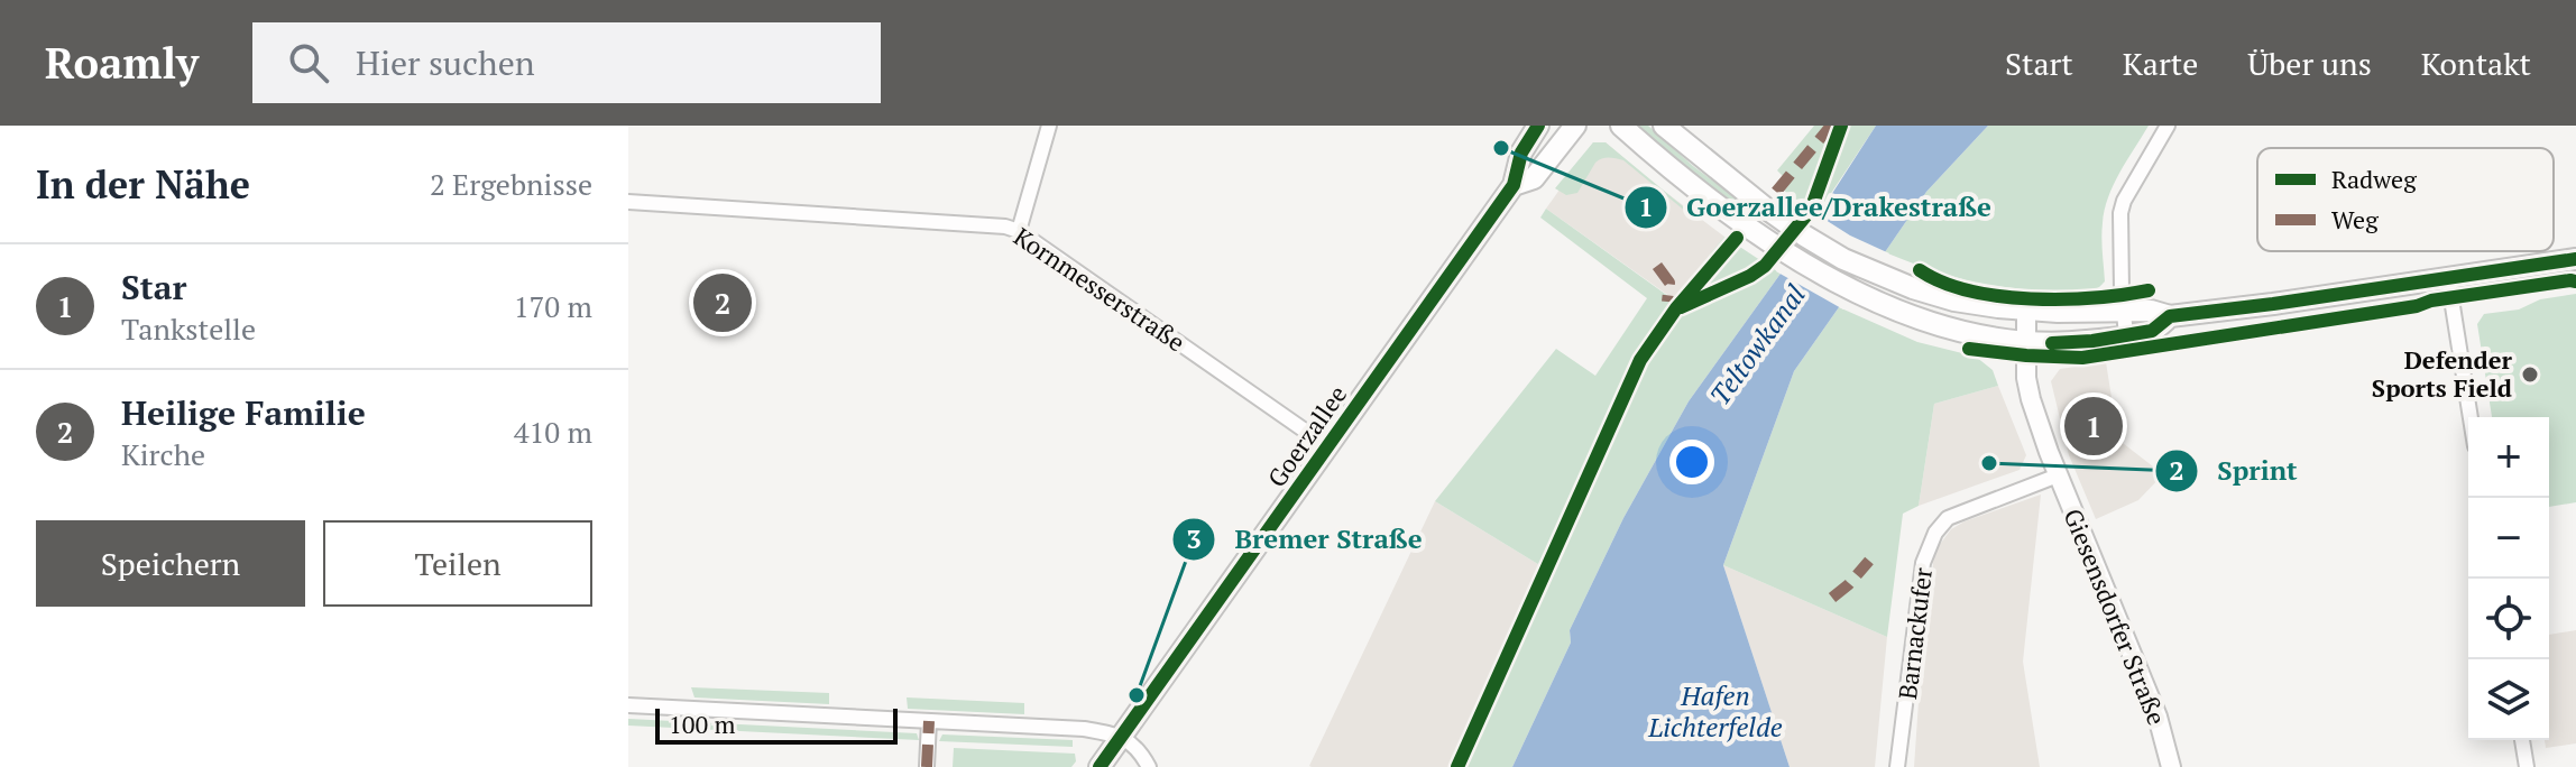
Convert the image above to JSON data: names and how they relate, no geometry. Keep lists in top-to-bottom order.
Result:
{
  "streets": {
    "main road": ["Goerzallee"],
    "street": ["Kornmesserstraße", "Giesensdorfer Straße", "Barnackufer"]
  },
  "crossings": [
    ["Kornmesserstraße", "Goerzallee"],
    ["Giesensdorfer Straße", "Barnackufer"]
  ],
  "water": ["Teltowkanal", "Hafen Lichterfelde"],
  "places": [
    "Goerzallee/Drakestraße",
    "Defender Sports Field",
    "Sprint",
    "Bremer Straße"
  ],
  "legend": ["Radweg", "Weg"],
  "scale_bar": "100 m",
  "page": {
    "header": "Roamly",
    "search": "Hier suchen",
    "nav": [
      "Start",
      "Karte",
      "Über uns",
      "Kontakt"
    ],
    "heading": ["In der Nähe", "2 Ergebnisse"],
    "list": [
      {
        "mark": "1",
        "name": "Star",
        "note": "Tankstelle",
        "value": "170 m"
      },
      {
        "mark": "2",
        "name": "Heilige Familie",
        "note": "Kirche",
        "value": "410 m"
      }
    ],
    "pins": ["2", "1"],
    "map_buttons": ["+", "−"],
    "buttons": ["Speichern", "Teilen"],
    "scale": "100 m"
  }
}
